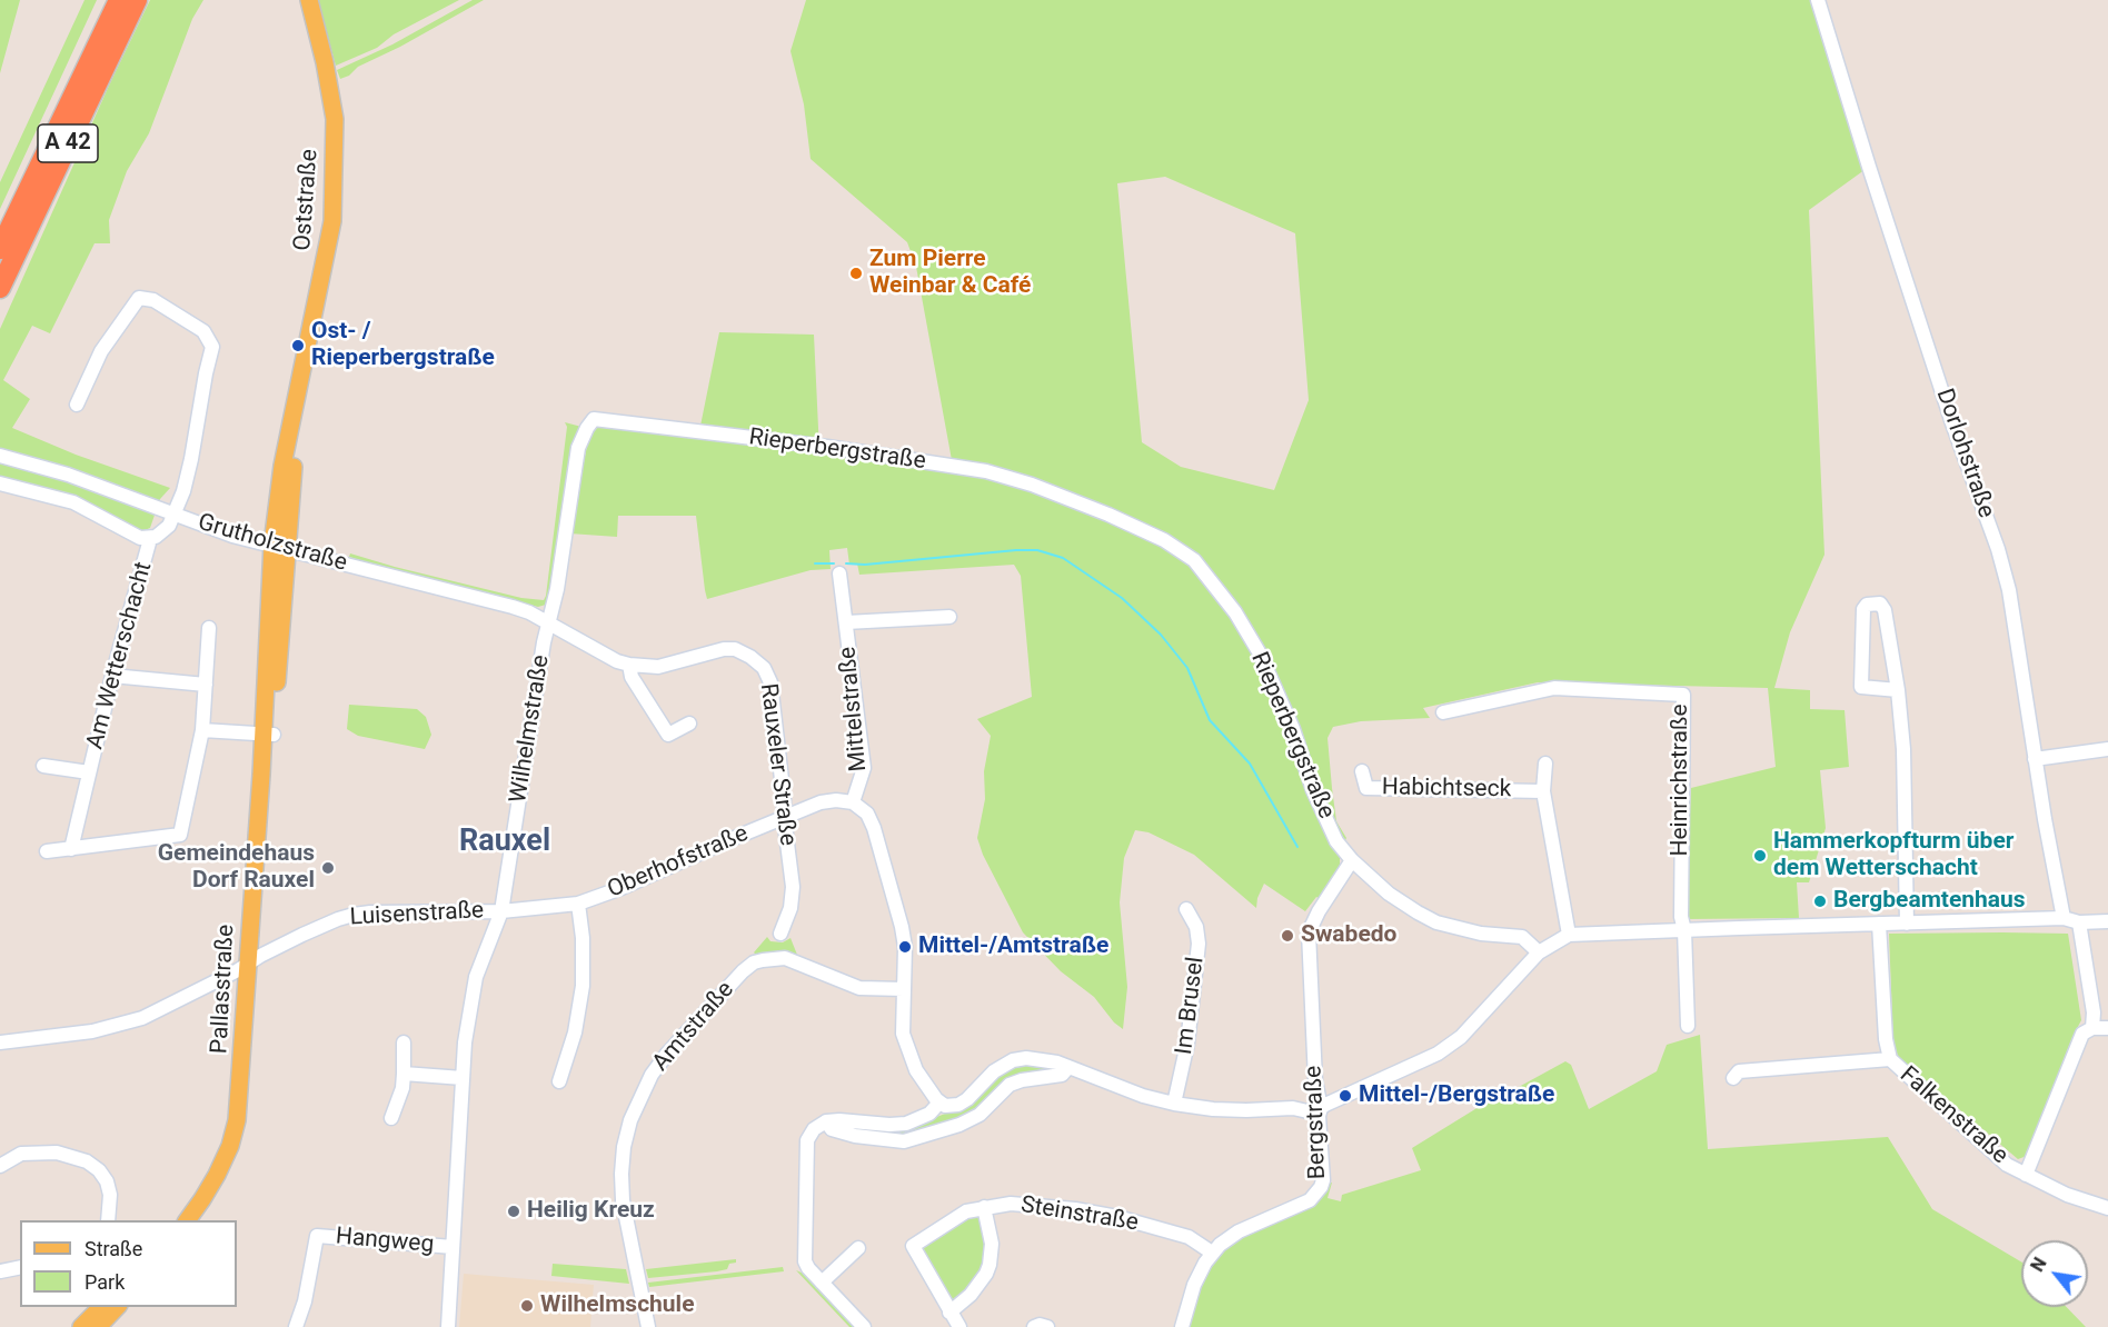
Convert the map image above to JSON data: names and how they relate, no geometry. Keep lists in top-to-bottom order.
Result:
{
  "streets": {
    "highway": ["A 42"],
    "main road": ["Oststraße", "Pallasstraße"],
    "street": [
      "Rieperbergstraße",
      "Dorlohstraße",
      "Grutholzstraße",
      "Am Wetterschacht",
      "Mittelstraße",
      "Wilhelmstraße",
      "Rauxeler Straße",
      "Heinrichstraße",
      "Habichtseck",
      "Oberhofstraße",
      "Luisenstraße",
      "Im Brusel",
      "Amtstraße",
      "Falkenstraße",
      "Bergstraße",
      "Steinstraße",
      "Hangweg"
    ]
  },
  "crossings": [
    ["Oststraße", "Grutholzstraße"],
    ["Oststraße", "Pallasstraße"],
    ["Rieperbergstraße", "Wilhelmstraße"],
    ["Rieperbergstraße", "Bergstraße"],
    ["Grutholzstraße", "Wilhelmstraße"],
    ["Grutholzstraße", "Rauxeler Straße"],
    ["Grutholzstraße", "Pallasstraße"],
    ["Mittelstraße", "Oberhofstraße"],
    ["Mittelstraße", "Amtstraße"],
    ["Wilhelmstraße", "Rauxeler Straße"],
    ["Wilhelmstraße", "Oberhofstraße"],
    ["Wilhelmstraße", "Luisenstraße"],
    ["Wilhelmstraße", "Hangweg"],
    ["Rauxeler Straße", "Oberhofstraße"],
    ["Oberhofstraße", "Luisenstraße"],
    ["Luisenstraße", "Pallasstraße"],
    ["Bergstraße", "Steinstraße"]
  ],
  "districts": ["Rauxel"],
  "places": [
    "Zum Pierre Weinbar & Café",
    "Ost- / Rieperbergstraße",
    "Hammerkopfturm über dem Wetterschacht",
    "Gemeindehaus Dorf Rauxel",
    "Bergbeamtenhaus",
    "Swabedo",
    "Mittel-/Amtstraße",
    "Mittel-/Bergstraße",
    "Heilig Kreuz",
    "Wilhelmschule"
  ],
  "legend": ["Straße", "Park"],
  "north": "top left"
}
